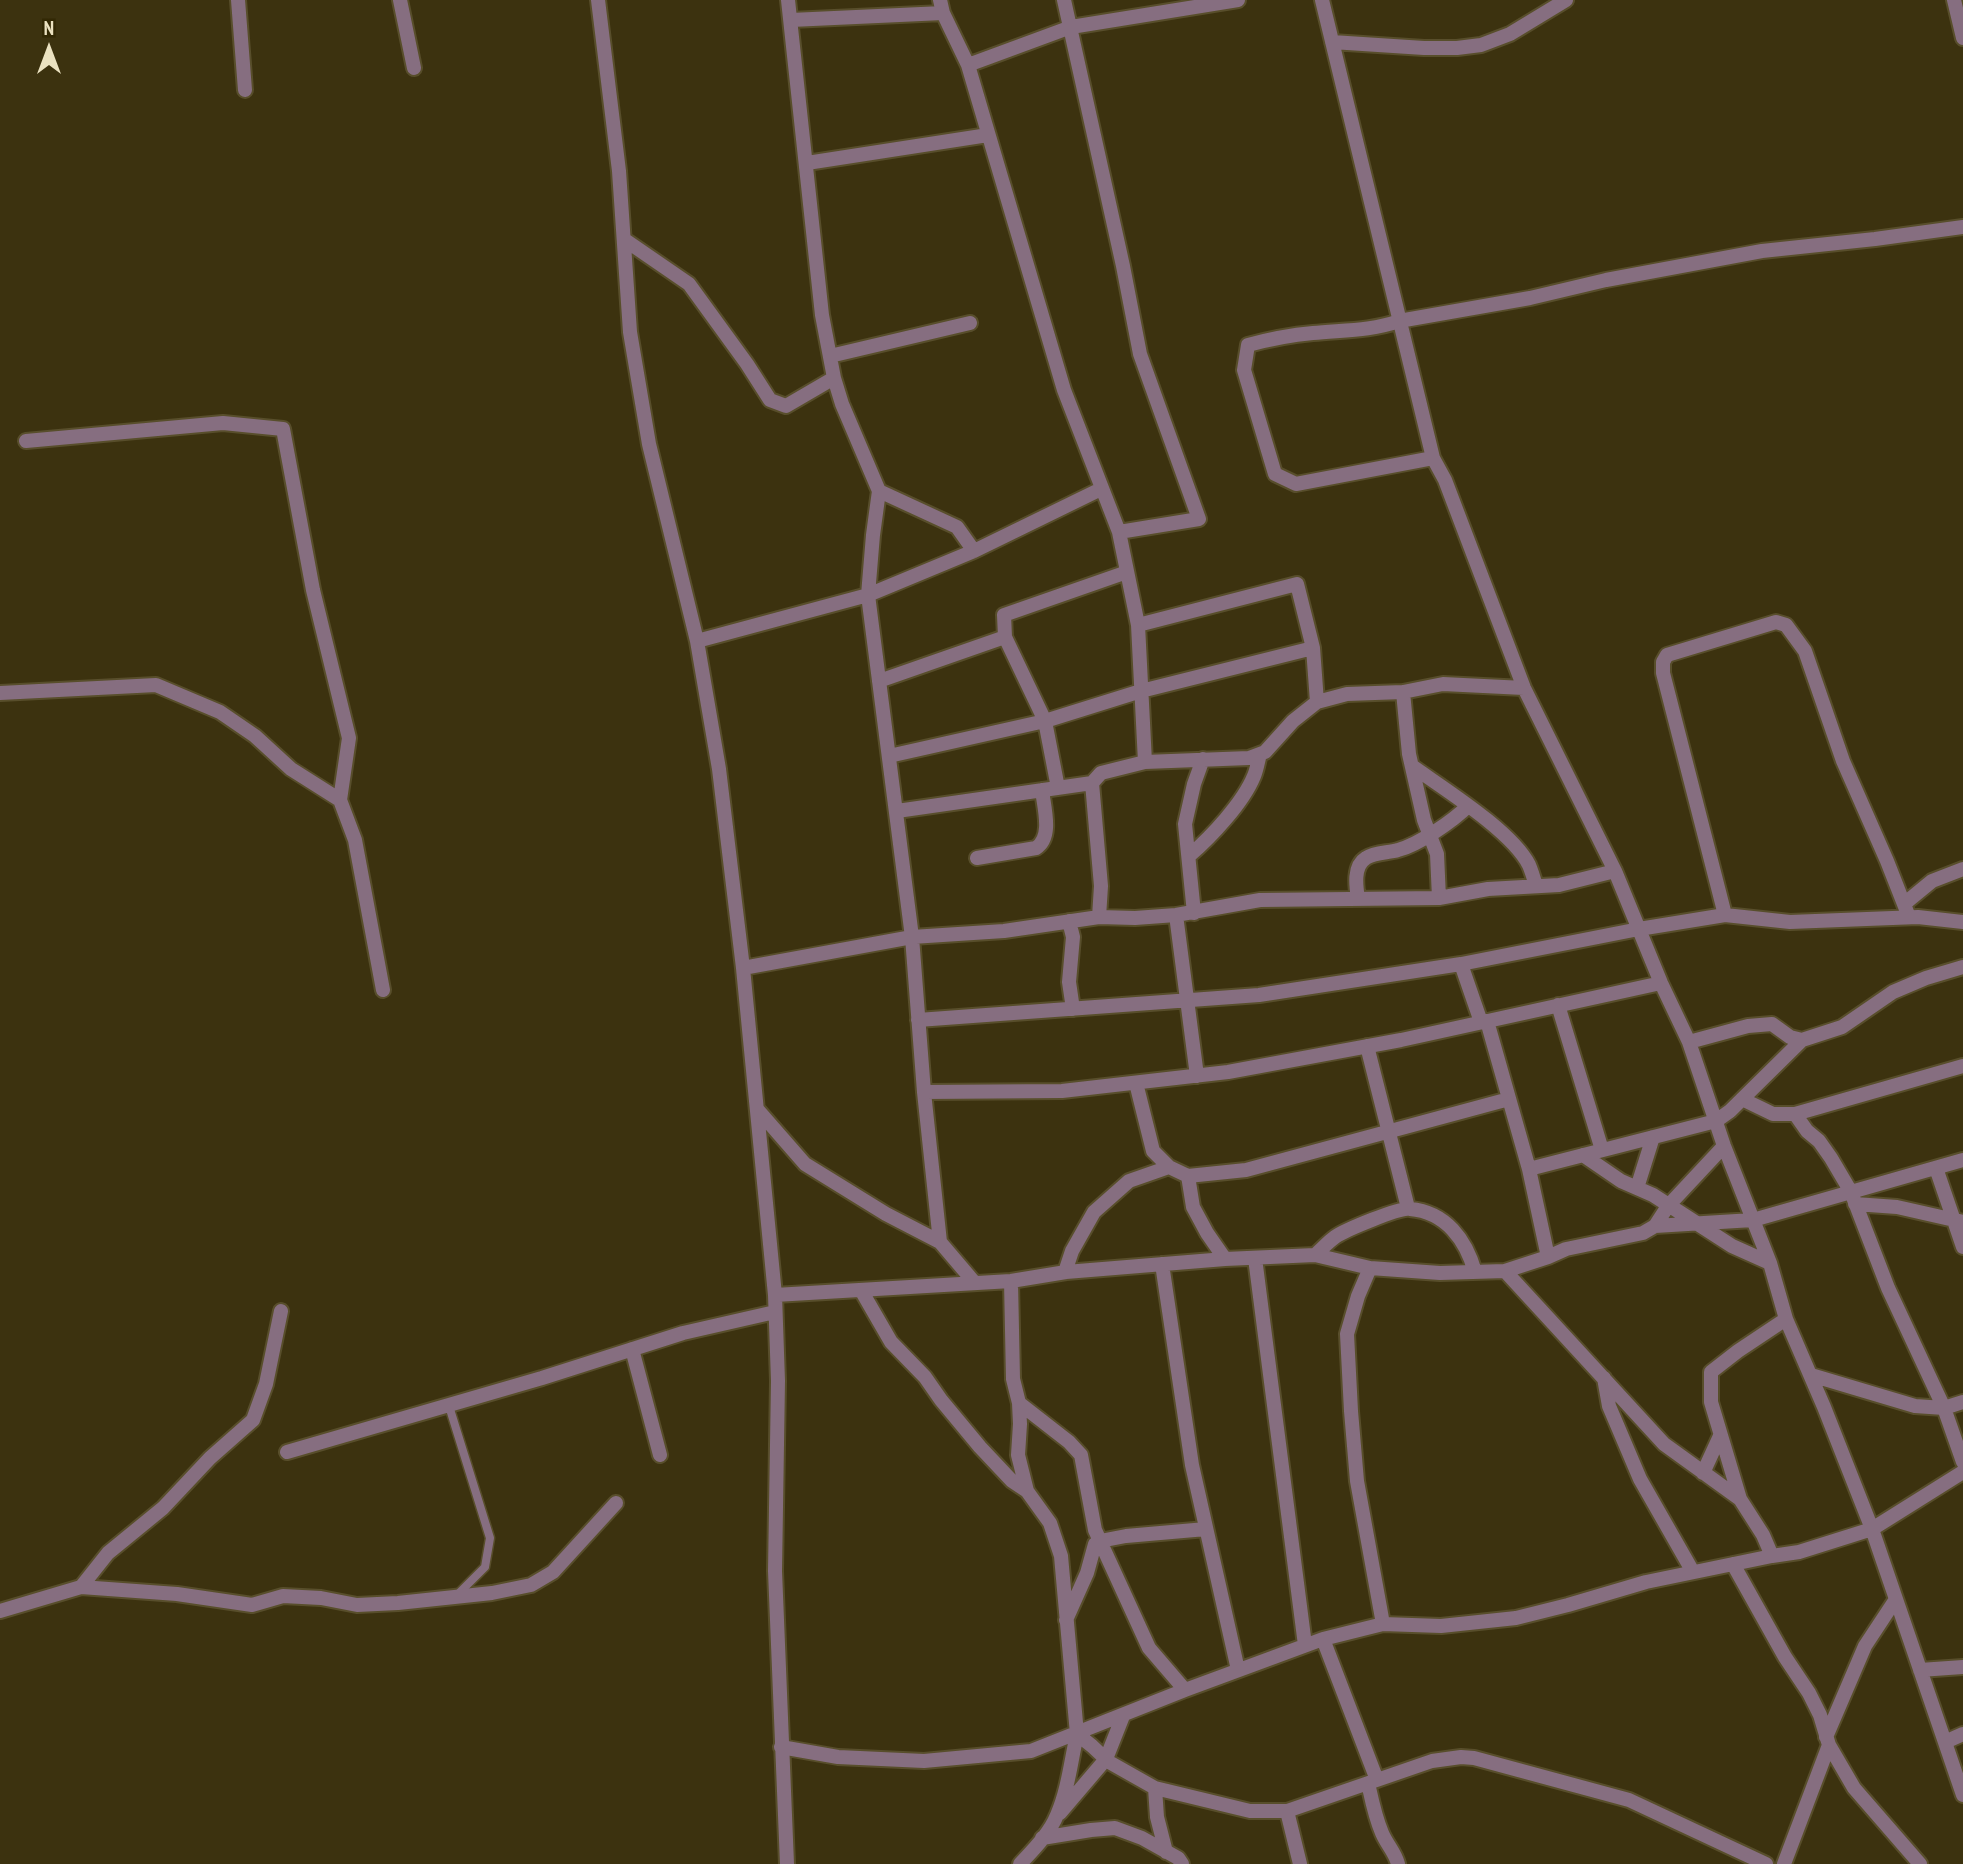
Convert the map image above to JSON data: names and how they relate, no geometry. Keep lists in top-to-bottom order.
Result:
{
  "north": "top"
}
